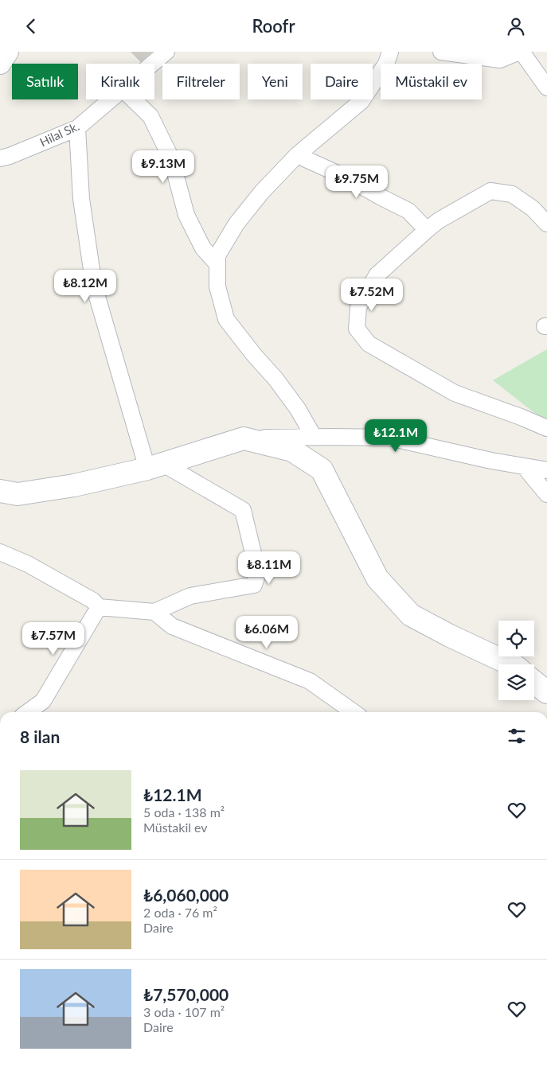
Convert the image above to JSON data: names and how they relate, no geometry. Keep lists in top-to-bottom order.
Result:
{
  "streets": {
    "street": ["Hilal Sk."]
  },
  "page": {
    "header": "Roofr",
    "chip": [
      "Satılık",
      "Kiralık",
      "Filtreler",
      "Yeni",
      "Daire",
      "Müstakil ev"
    ],
    "price": [
      "₺9.13M",
      "₺9.75M",
      "₺8.12M",
      "₺7.52M",
      "₺12.1M",
      "₺8.11M",
      "₺6.06M",
      "₺7.57M"
    ],
    "heading": "8 ilan",
    "list": [
      {
        "name": "₺12.1M",
        "note": "5 oda · 138 m² · Müstakil ev"
      },
      {
        "name": "₺6,060,000",
        "note": "2 oda · 76 m² · Daire"
      },
      {
        "name": "₺7,570,000",
        "note": "3 oda · 107 m² · Daire"
      }
    ]
  }
}
